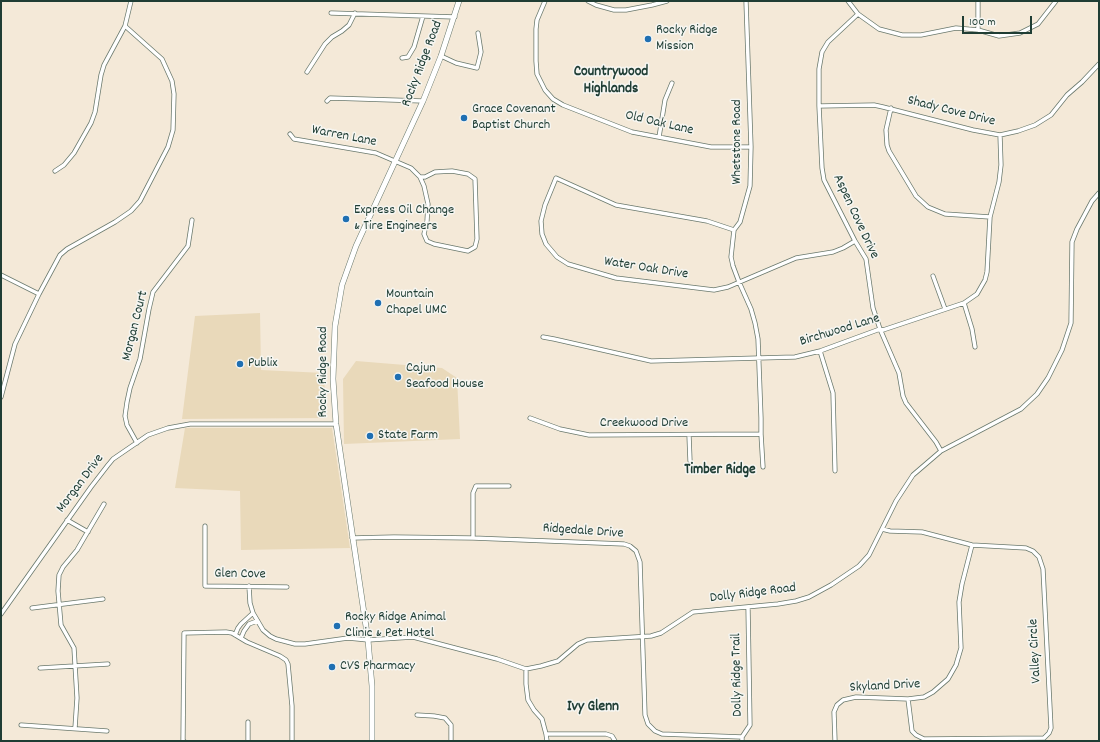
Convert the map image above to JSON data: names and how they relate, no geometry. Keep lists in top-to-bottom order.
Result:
{
  "streets": {
    "main road": ["Rocky Ridge Road"],
    "street": [
      "Shady Cove Drive",
      "Old Oak Lane",
      "Warren Lane",
      "Whetstone Road",
      "Aspen Cove Drive",
      "Water Oak Drive",
      "Morgan Court",
      "Birchwood Lane",
      "Creekwood Drive",
      "Morgan Drive",
      "Ridgedale Drive",
      "Glen Cove",
      "Dolly Ridge Road",
      "Valley Circle",
      "Dolly Ridge Trail",
      "Skyland Drive"
    ]
  },
  "crossings": [
    ["Rocky Ridge Road", "Warren Lane"],
    ["Rocky Ridge Road", "Morgan Drive"],
    ["Rocky Ridge Road", "Ridgedale Drive"],
    ["Shady Cove Drive", "Aspen Cove Drive"],
    ["Shady Cove Drive", "Birchwood Lane"],
    ["Old Oak Lane", "Whetstone Road"],
    ["Whetstone Road", "Water Oak Drive"],
    ["Whetstone Road", "Birchwood Lane"],
    ["Whetstone Road", "Creekwood Drive"],
    ["Aspen Cove Drive", "Water Oak Drive"],
    ["Aspen Cove Drive", "Birchwood Lane"],
    ["Aspen Cove Drive", "Dolly Ridge Road"],
    ["Morgan Court", "Morgan Drive"],
    ["Ridgedale Drive", "Dolly Ridge Road"],
    ["Ridgedale Drive", "Dolly Ridge Trail"],
    ["Dolly Ridge Road", "Valley Circle"],
    ["Dolly Ridge Road", "Dolly Ridge Trail"],
    ["Valley Circle", "Skyland Drive"]
  ],
  "districts": ["Countrywood Highlands", "Timber Ridge", "Ivy Glenn"],
  "places": [
    "Rocky Ridge Mission",
    "Grace Covenant Baptist Church",
    "Express Oil Change & Tire Engineers",
    "Mountain Chapel UMC",
    "Publix",
    "Cajun Seafood House",
    "State Farm",
    "Rocky Ridge Animal Clinic & Pet Hotel",
    "CVS Pharmacy"
  ],
  "scale_bar": "100 m"
}
